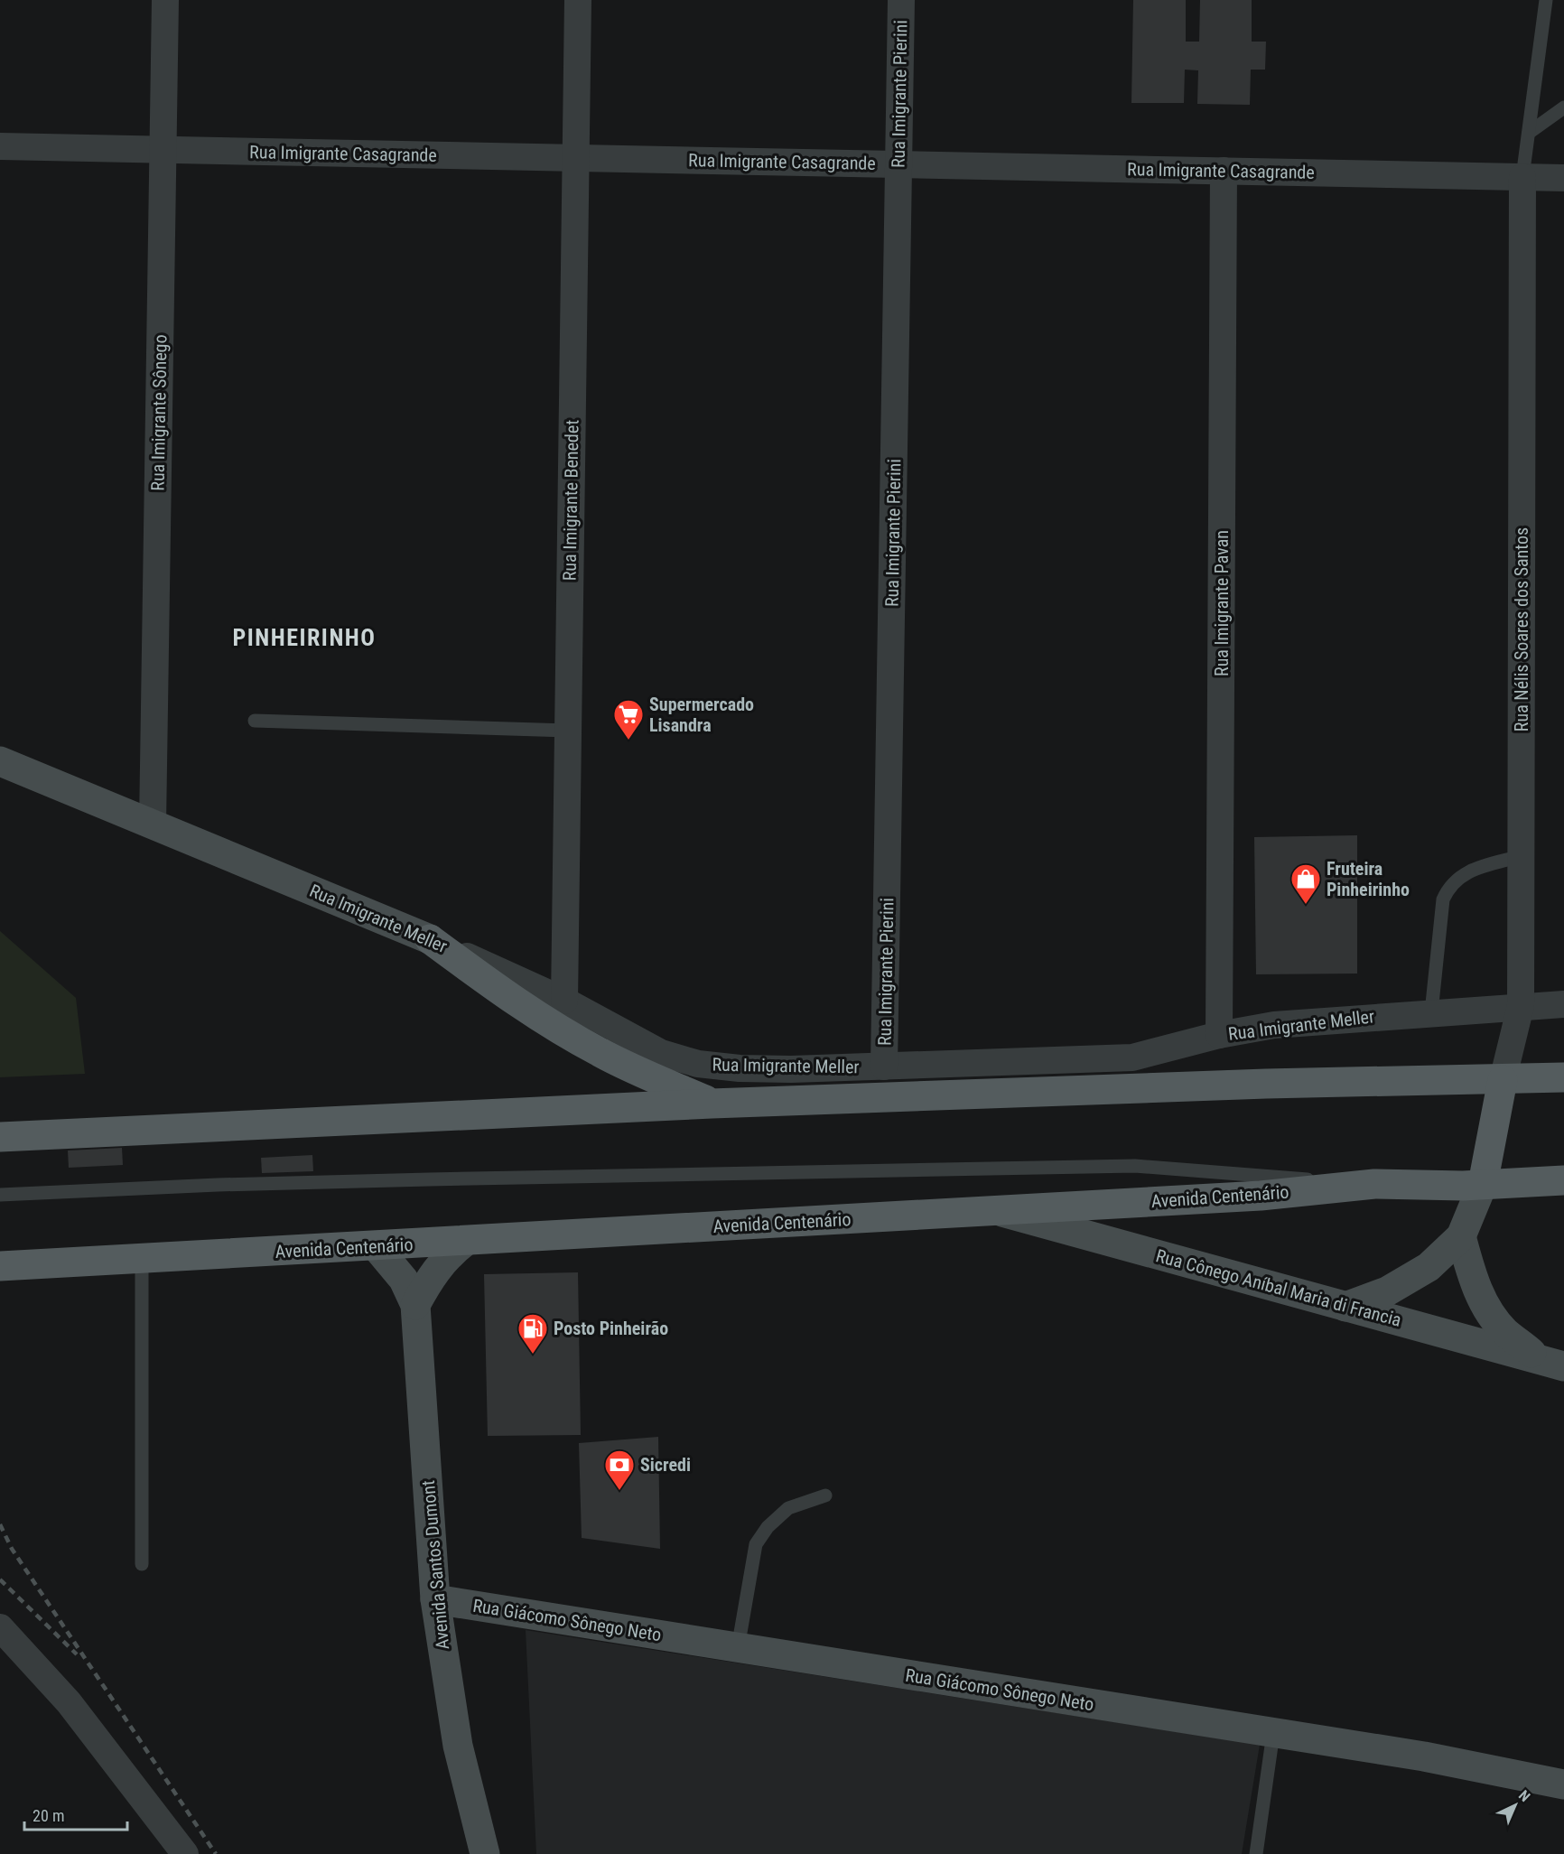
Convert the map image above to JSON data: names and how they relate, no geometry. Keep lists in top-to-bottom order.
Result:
{
  "streets": {
    "main road": [
      "Rua Imigrante Meller",
      "Avenida Centenário",
      "Rua Cônego Aníbal Maria di Francia",
      "Avenida Santos Dumont",
      "Rua Giácomo Sônego Neto"
    ],
    "street": [
      "Rua Imigrante Pierini",
      "Rua Imigrante Casagrande",
      "Rua Imigrante Sônego",
      "Rua Imigrante Benedet",
      "Rua Imigrante Pavan",
      "Rua Nélis Soares dos Santos"
    ]
  },
  "crossings": [
    ["Rua Imigrante Pierini", "Rua Imigrante Casagrande"],
    ["Rua Imigrante Pierini", "Rua Imigrante Meller"],
    ["Rua Imigrante Casagrande", "Rua Imigrante Sônego"],
    ["Rua Imigrante Casagrande", "Rua Imigrante Benedet"],
    ["Rua Imigrante Casagrande", "Rua Imigrante Pavan"],
    ["Rua Imigrante Casagrande", "Rua Nélis Soares dos Santos"],
    ["Rua Imigrante Sônego", "Rua Imigrante Meller"],
    ["Rua Imigrante Benedet", "Rua Imigrante Meller"],
    ["Rua Imigrante Pavan", "Rua Imigrante Meller"],
    ["Rua Nélis Soares dos Santos", "Rua Imigrante Meller"],
    ["Avenida Centenário", "Rua Cônego Aníbal Maria di Francia"],
    ["Avenida Centenário", "Avenida Santos Dumont"],
    ["Avenida Santos Dumont", "Rua Giácomo Sônego Neto"]
  ],
  "districts": ["PINHEIRINHO"],
  "places": {
    "supermarket": ["Supermercado Lisandra"],
    "shop": ["Fruteira Pinheirinho"],
    "fuel station": ["Posto Pinheirão"],
    "bank": ["Sicredi"]
  },
  "scale_bar": "20 m",
  "north": "top right"
}
